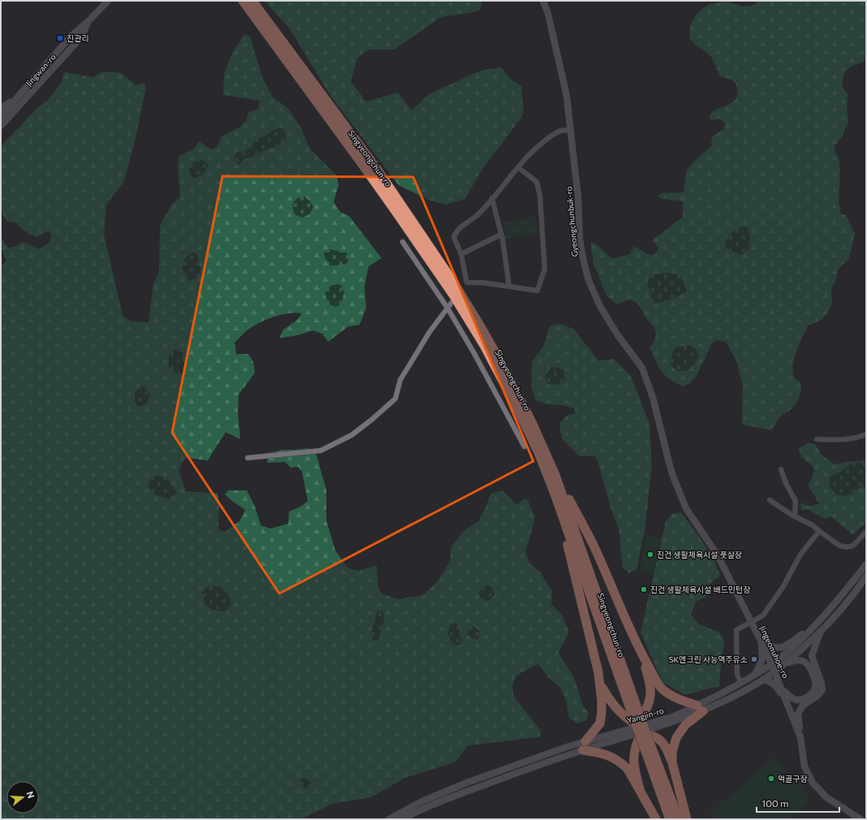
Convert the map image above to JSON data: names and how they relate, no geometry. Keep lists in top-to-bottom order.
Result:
{
  "streets": {
    "highway": ["Singyeongchun-ro"],
    "main road": [
      "Jingwan-ro",
      "Gyeongchunbuk-ro",
      "Jingeonuhoe-ro",
      "Yangjin-ro"
    ]
  },
  "crossings": [
    ["Gyeongchunbuk-ro", "Jingeonuhoe-ro"],
    ["Jingeonuhoe-ro", "Yangjin-ro"]
  ],
  "places": {
    "transit": ["진관리"],
    "other": [
      "진건 생활체육시설 풋살장",
      "진건 생활체육시설 배드민턴장",
      "SK엔크린 사능역주유소",
      "먹골구장"
    ]
  },
  "scale_bar": "100 m",
  "north": "right"
}
